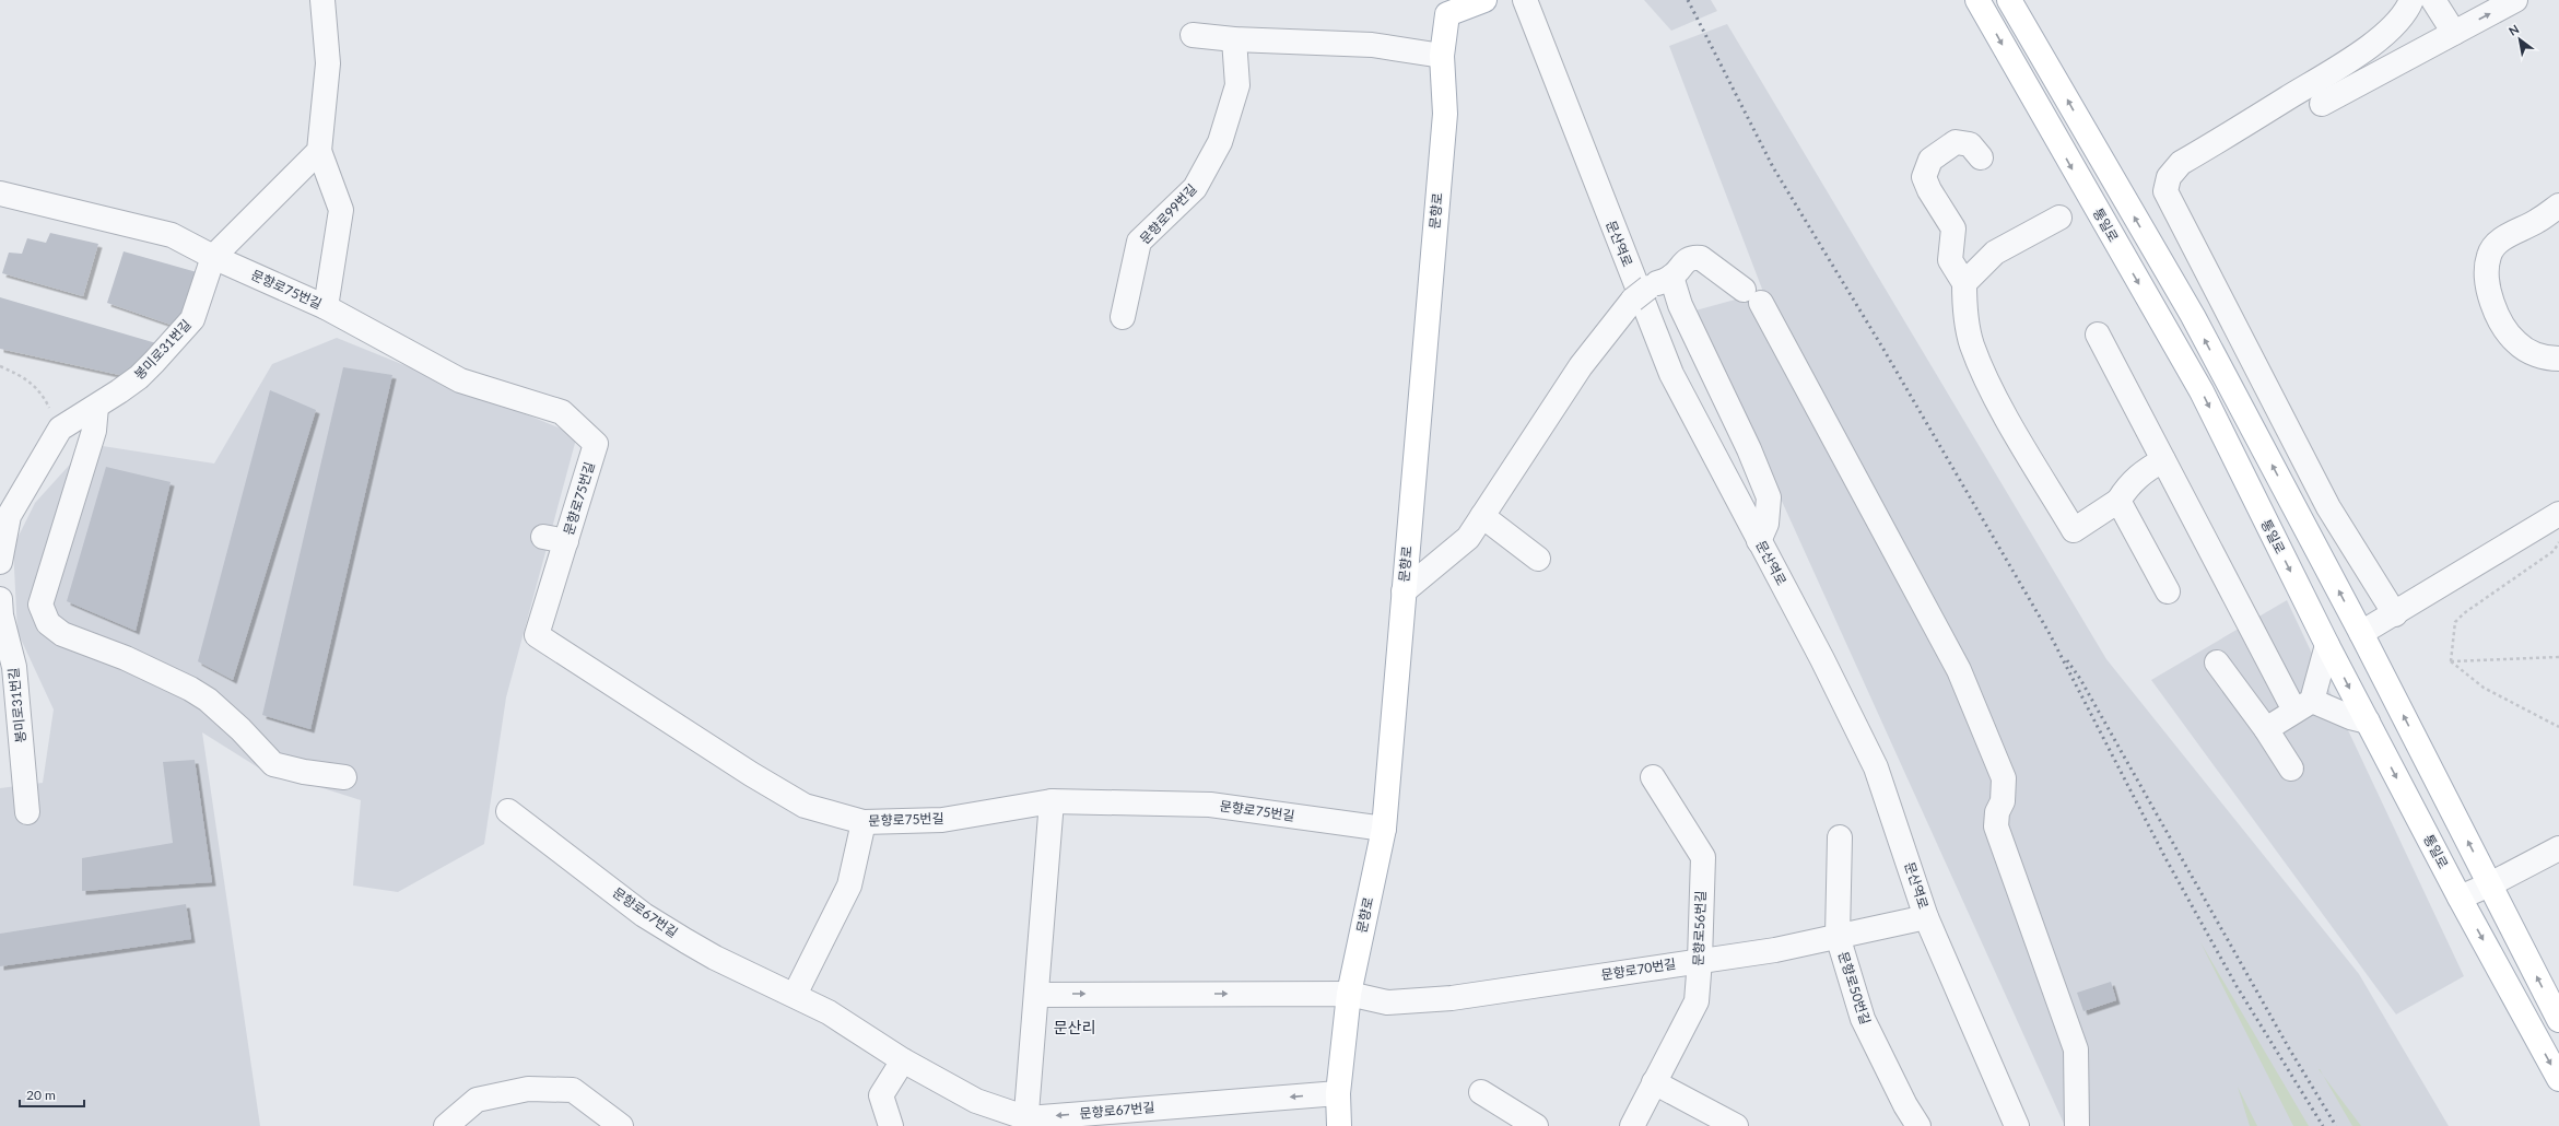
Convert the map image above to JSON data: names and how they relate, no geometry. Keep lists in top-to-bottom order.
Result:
{
  "streets": {
    "main road": ["문향로", "통일로"],
    "street": [
      "문향로99번길",
      "문산역로",
      "문향로75번길",
      "봉미로31번길",
      "문향로67번길",
      "문향로56번길",
      "문향로70번길",
      "문향로50번길"
    ]
  },
  "crossings": [
    ["문향로", "문향로75번길"],
    ["문향로", "문향로67번길"],
    ["문향로", "문향로70번길"],
    ["문산역로", "문향로70번길"],
    ["문향로75번길", "봉미로31번길"],
    ["문향로56번길", "문향로70번길"],
    ["문향로70번길", "문향로50번길"]
  ],
  "districts": ["문산리"],
  "scale_bar": "20 m",
  "north": "top left"
}
